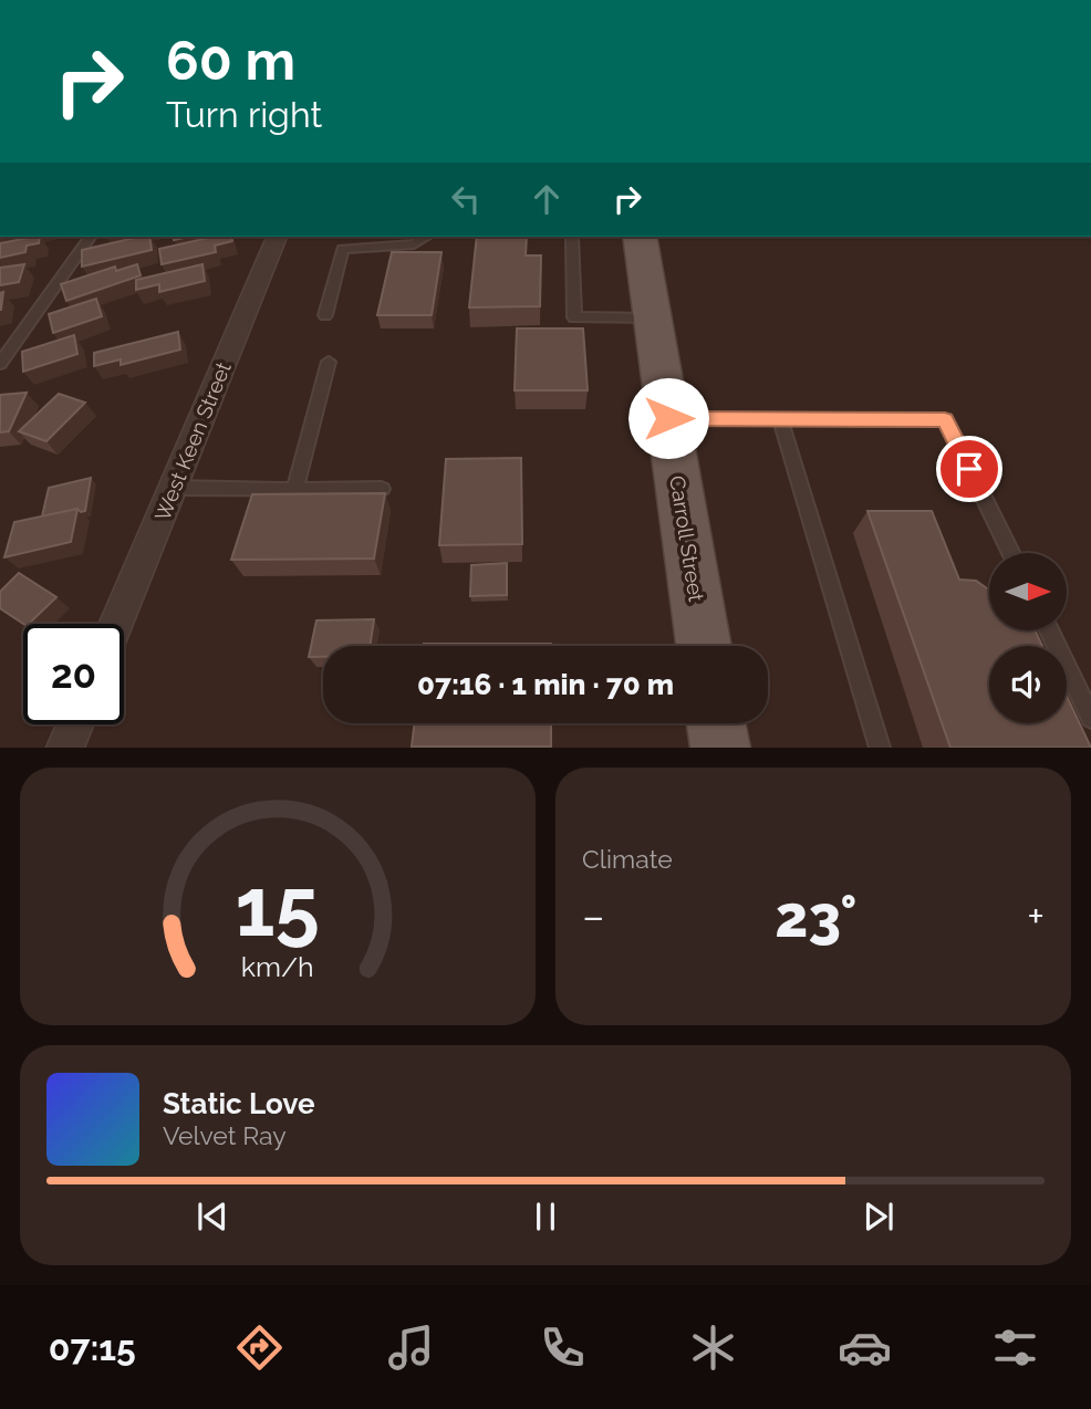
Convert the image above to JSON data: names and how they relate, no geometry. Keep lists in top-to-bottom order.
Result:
{
  "streets": {
    "main road": ["Carroll Street"],
    "street": ["West Keen Street"]
  },
  "north": "right",
  "page": {
    "turn": ["60 m", "Turn right"],
    "limit": "20",
    "trip": "07:16 · 1 min · 70 m",
    "tile": "Climate",
    "heat": ["−", "23°", "+"],
    "song": ["Static Love", "Velvet Ray"],
    "tabs": "07:15",
    "gauge": ["15", "km/h"]
  }
}
